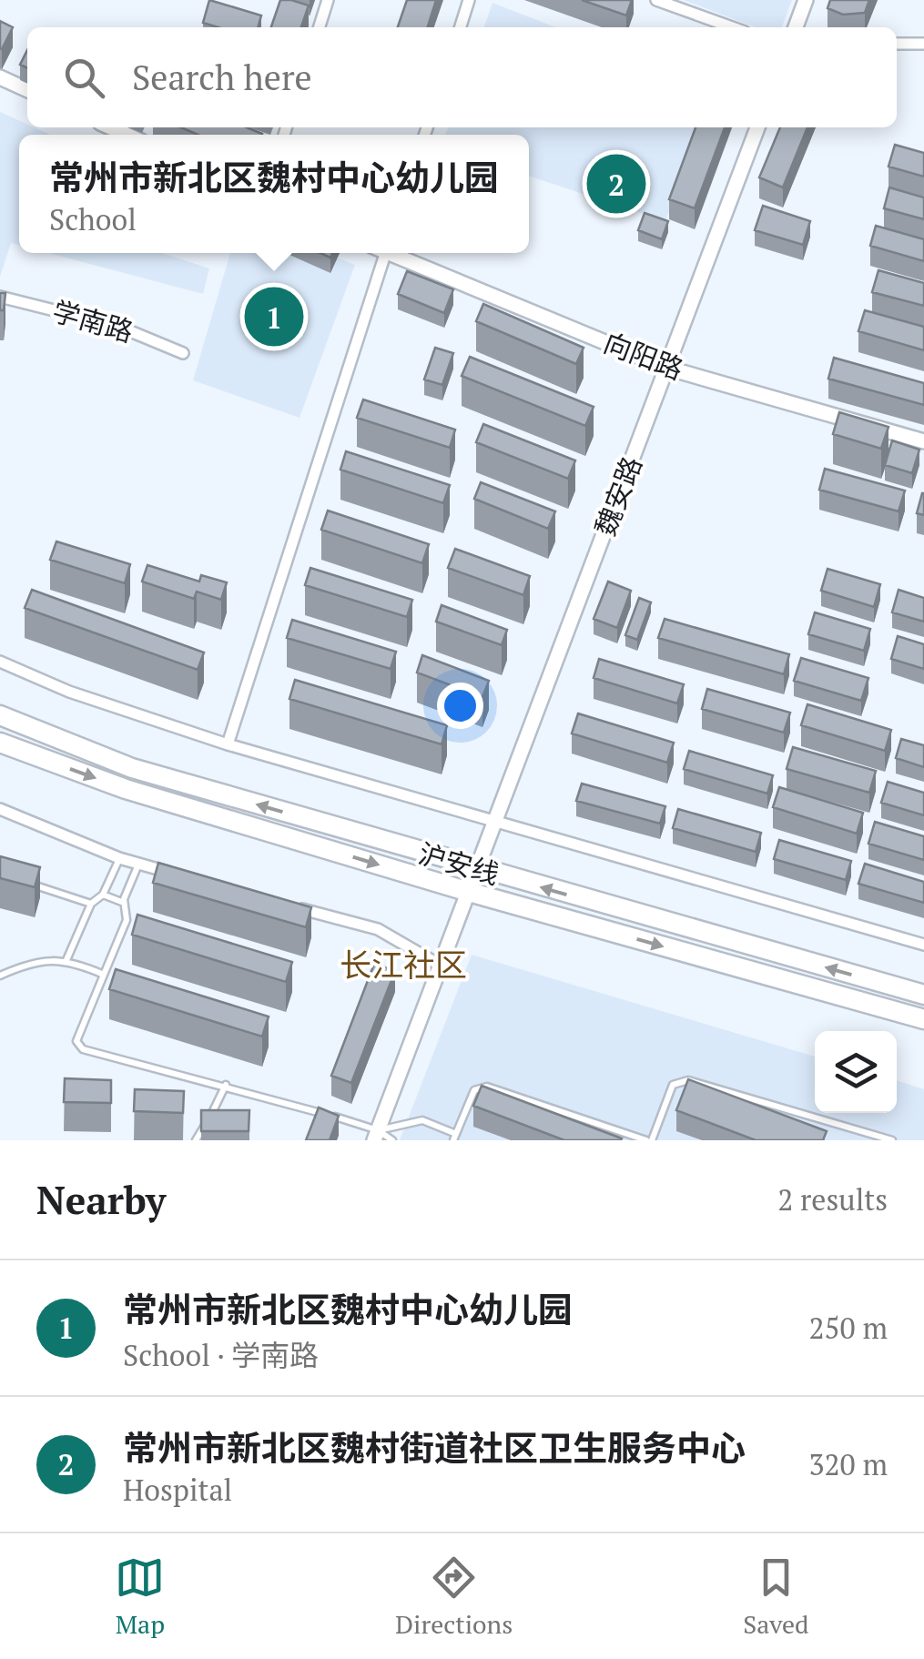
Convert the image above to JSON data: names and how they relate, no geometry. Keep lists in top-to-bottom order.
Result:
{
  "streets": {
    "highway": ["沪安线"],
    "main road": ["向阳路", "魏安路"],
    "street": ["学南路"]
  },
  "crossings": [
    ["向阳路", "魏安路"],
    ["魏安路", "沪安线"]
  ],
  "districts": ["长江社区"],
  "page": {
    "search": "Search here",
    "popup": ["常州市新北区魏村中心幼儿园", "School"],
    "pins": ["2", "1"],
    "heading": ["Nearby", "2 results"],
    "list": [
      {
        "mark": "1",
        "name": "常州市新北区魏村中心幼儿园",
        "note": "School · 学南路",
        "value": "250 m"
      },
      {
        "mark": "2",
        "name": "常州市新北区魏村街道社区卫生服务中心",
        "note": "Hospital",
        "value": "320 m"
      }
    ],
    "nav": ["Map", "Directions", "Saved"]
  }
}
